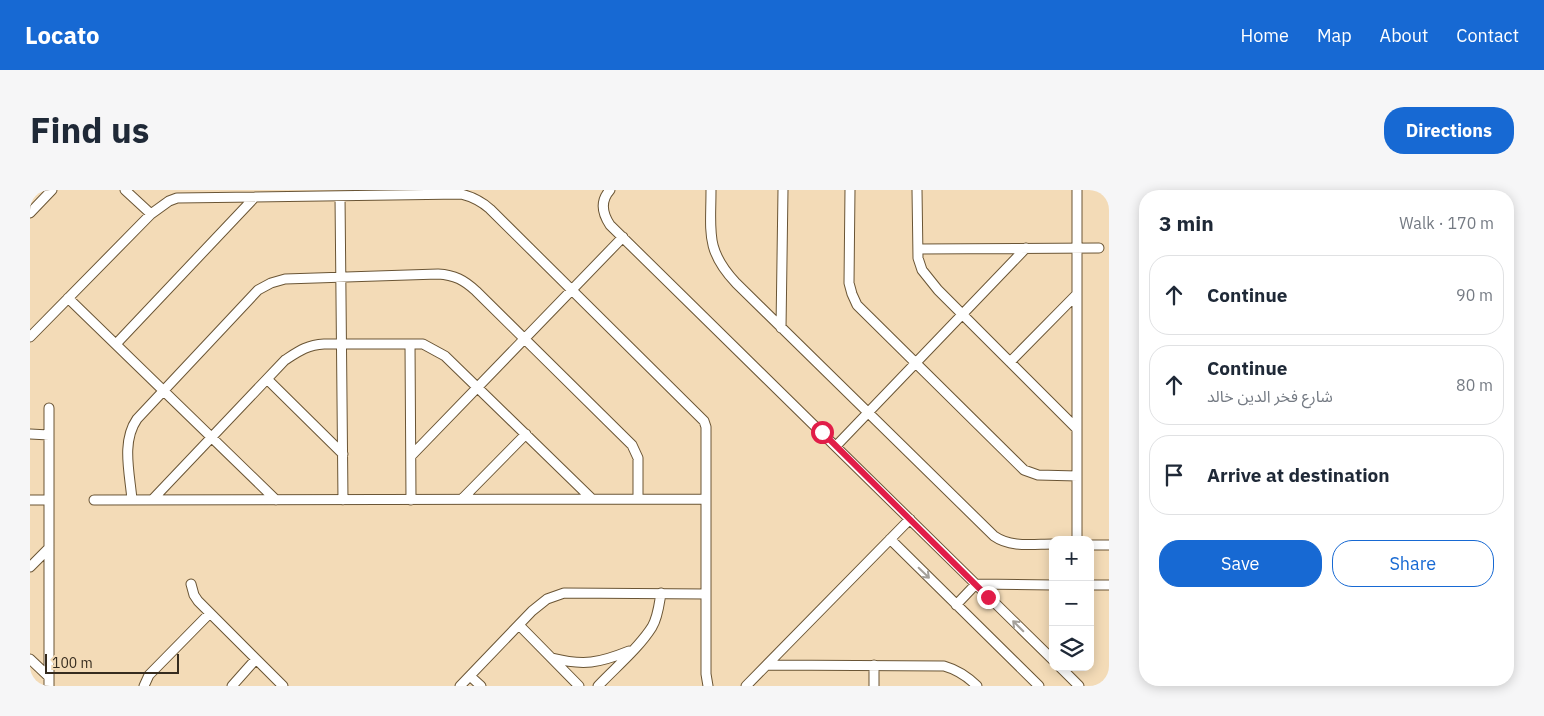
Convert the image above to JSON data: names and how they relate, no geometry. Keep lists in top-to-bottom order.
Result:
{
  "scale_bar": "100 m",
  "page": {
    "header": "Locato",
    "nav": [
      "Home",
      "Map",
      "About",
      "Contact"
    ],
    "title": "Find us",
    "buttons": [
      "Directions",
      ["Save", "Share"]
    ],
    "heading": ["3 min", "Walk · 170 m"],
    "list": [
      ["Continue", "90 m"],
      ["Continue", "شارع فخر الدين خالد", "80 m"],
      "Arrive at destination"
    ],
    "map_buttons": ["+", "−"],
    "scale": "100 m"
  }
}
